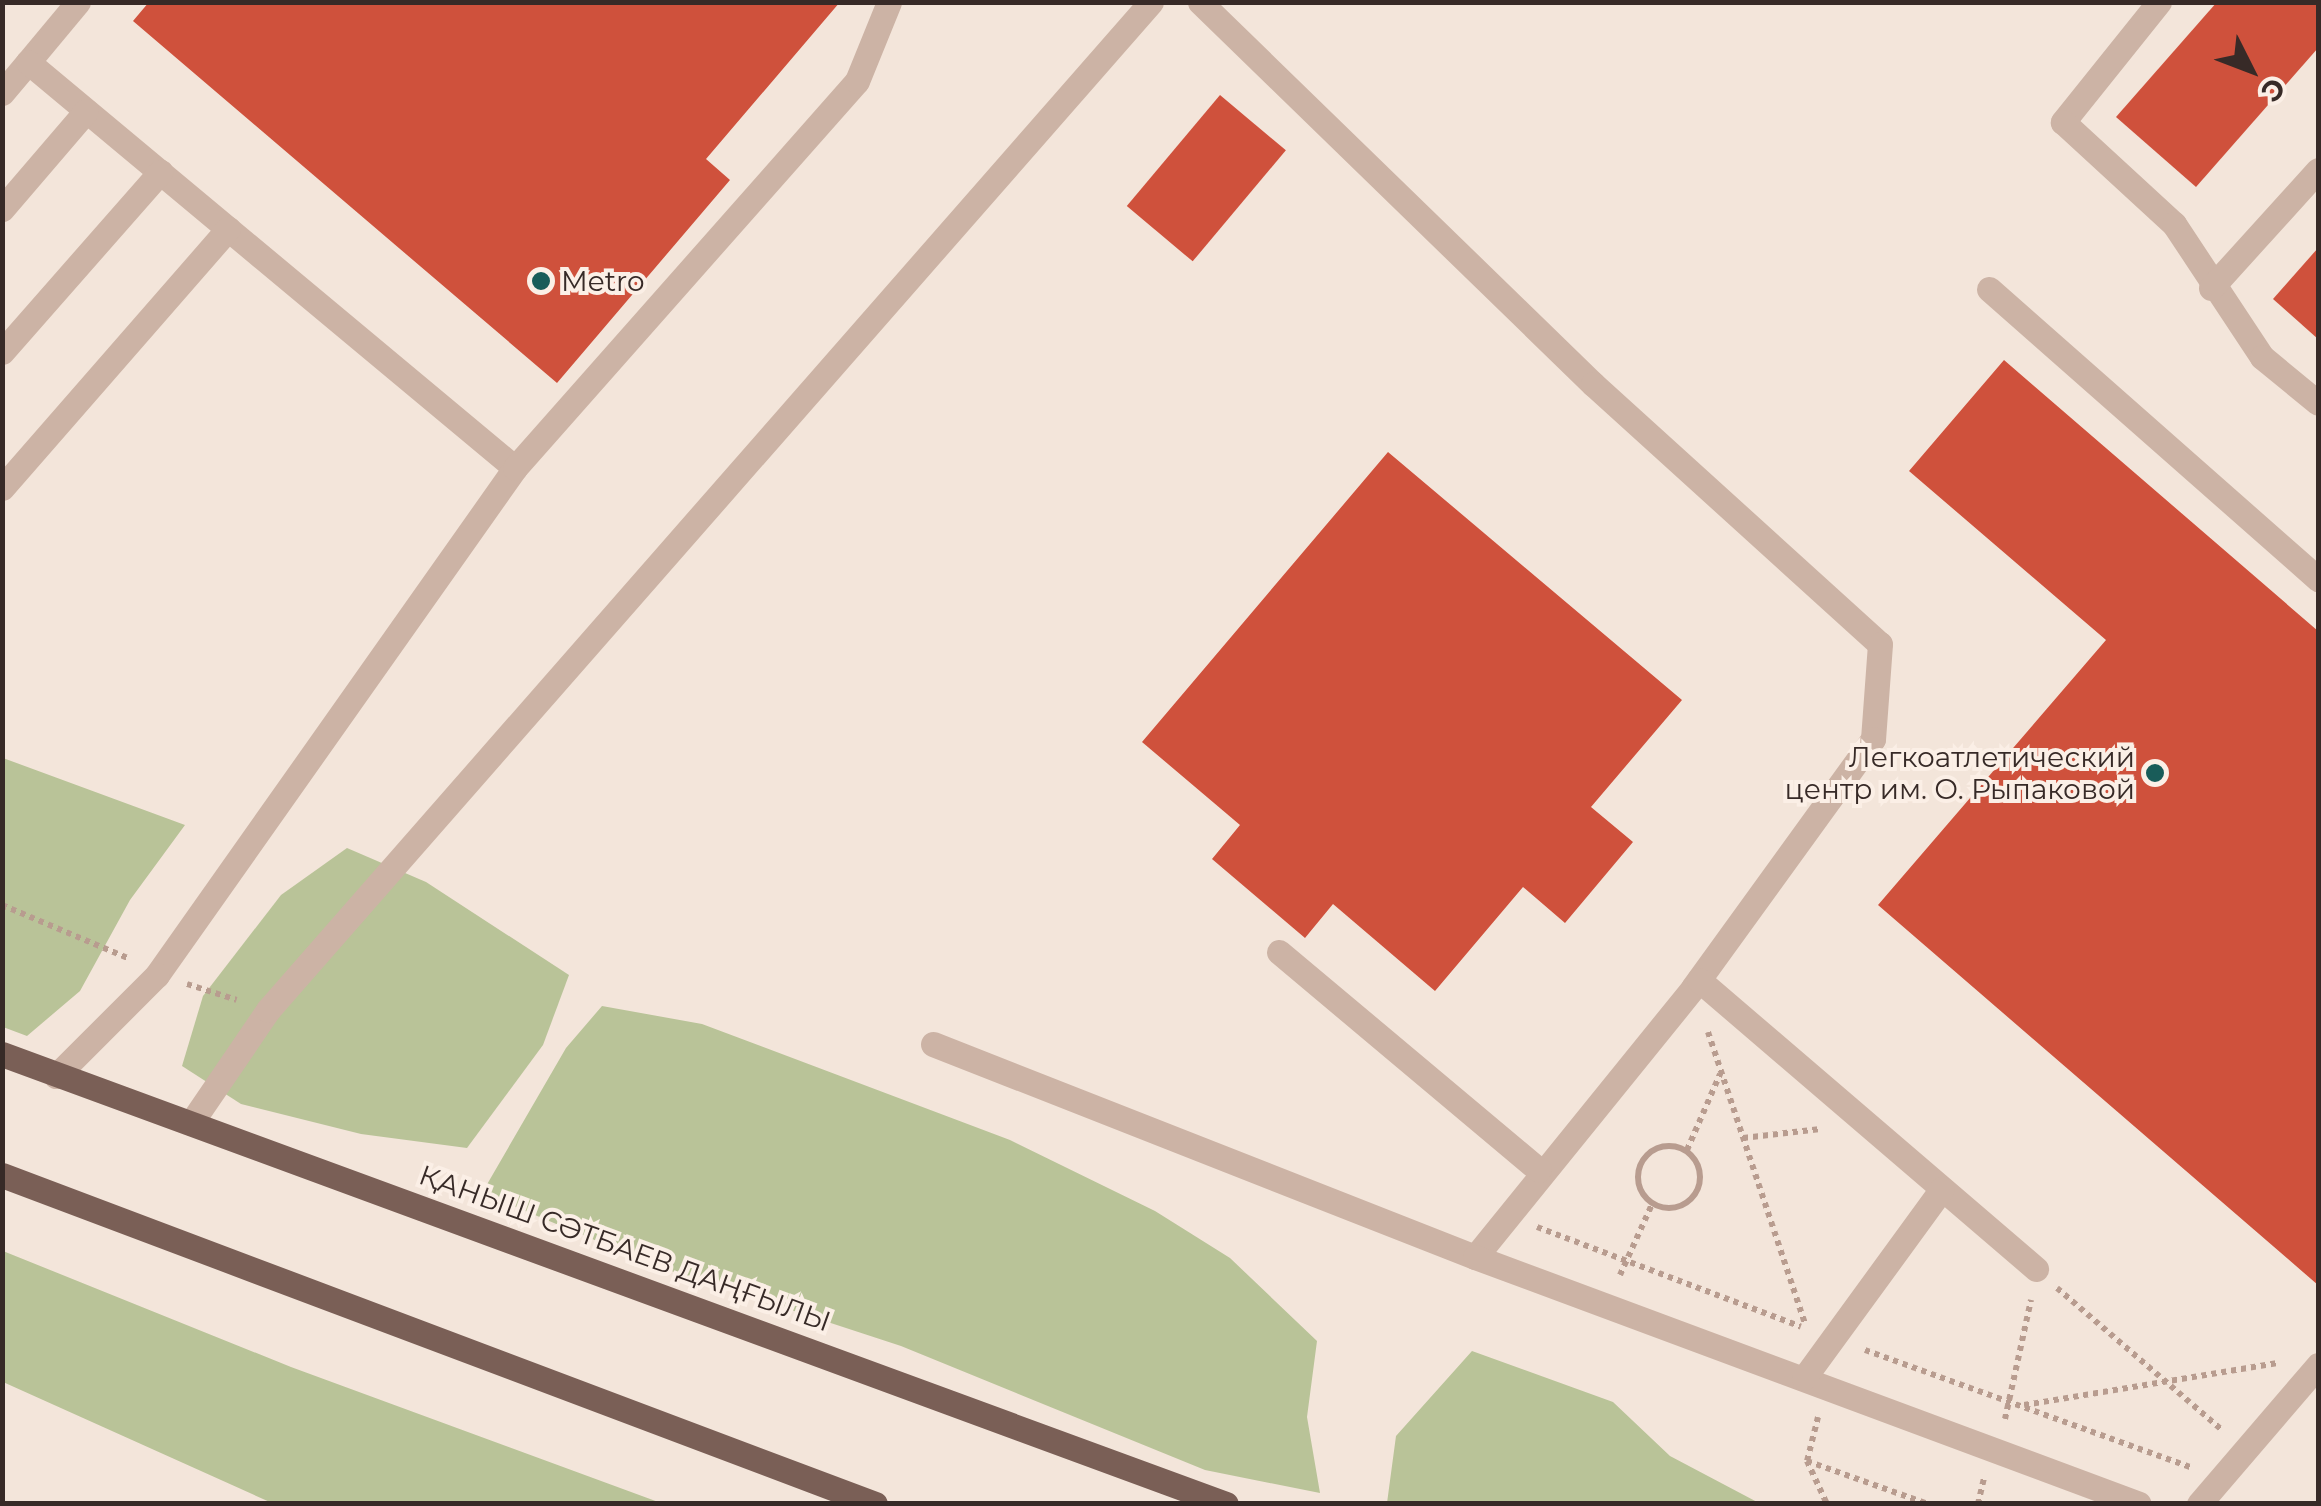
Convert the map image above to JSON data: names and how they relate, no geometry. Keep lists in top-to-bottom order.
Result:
{
  "streets": {
    "main road": ["ҚАНЫШ СӘТБАЕВ ДАҢҒЫЛЫ"]
  },
  "places": ["Metro", "Легкоатлетический центр им. О. Рыпаковой"],
  "north": "bottom right"
}
